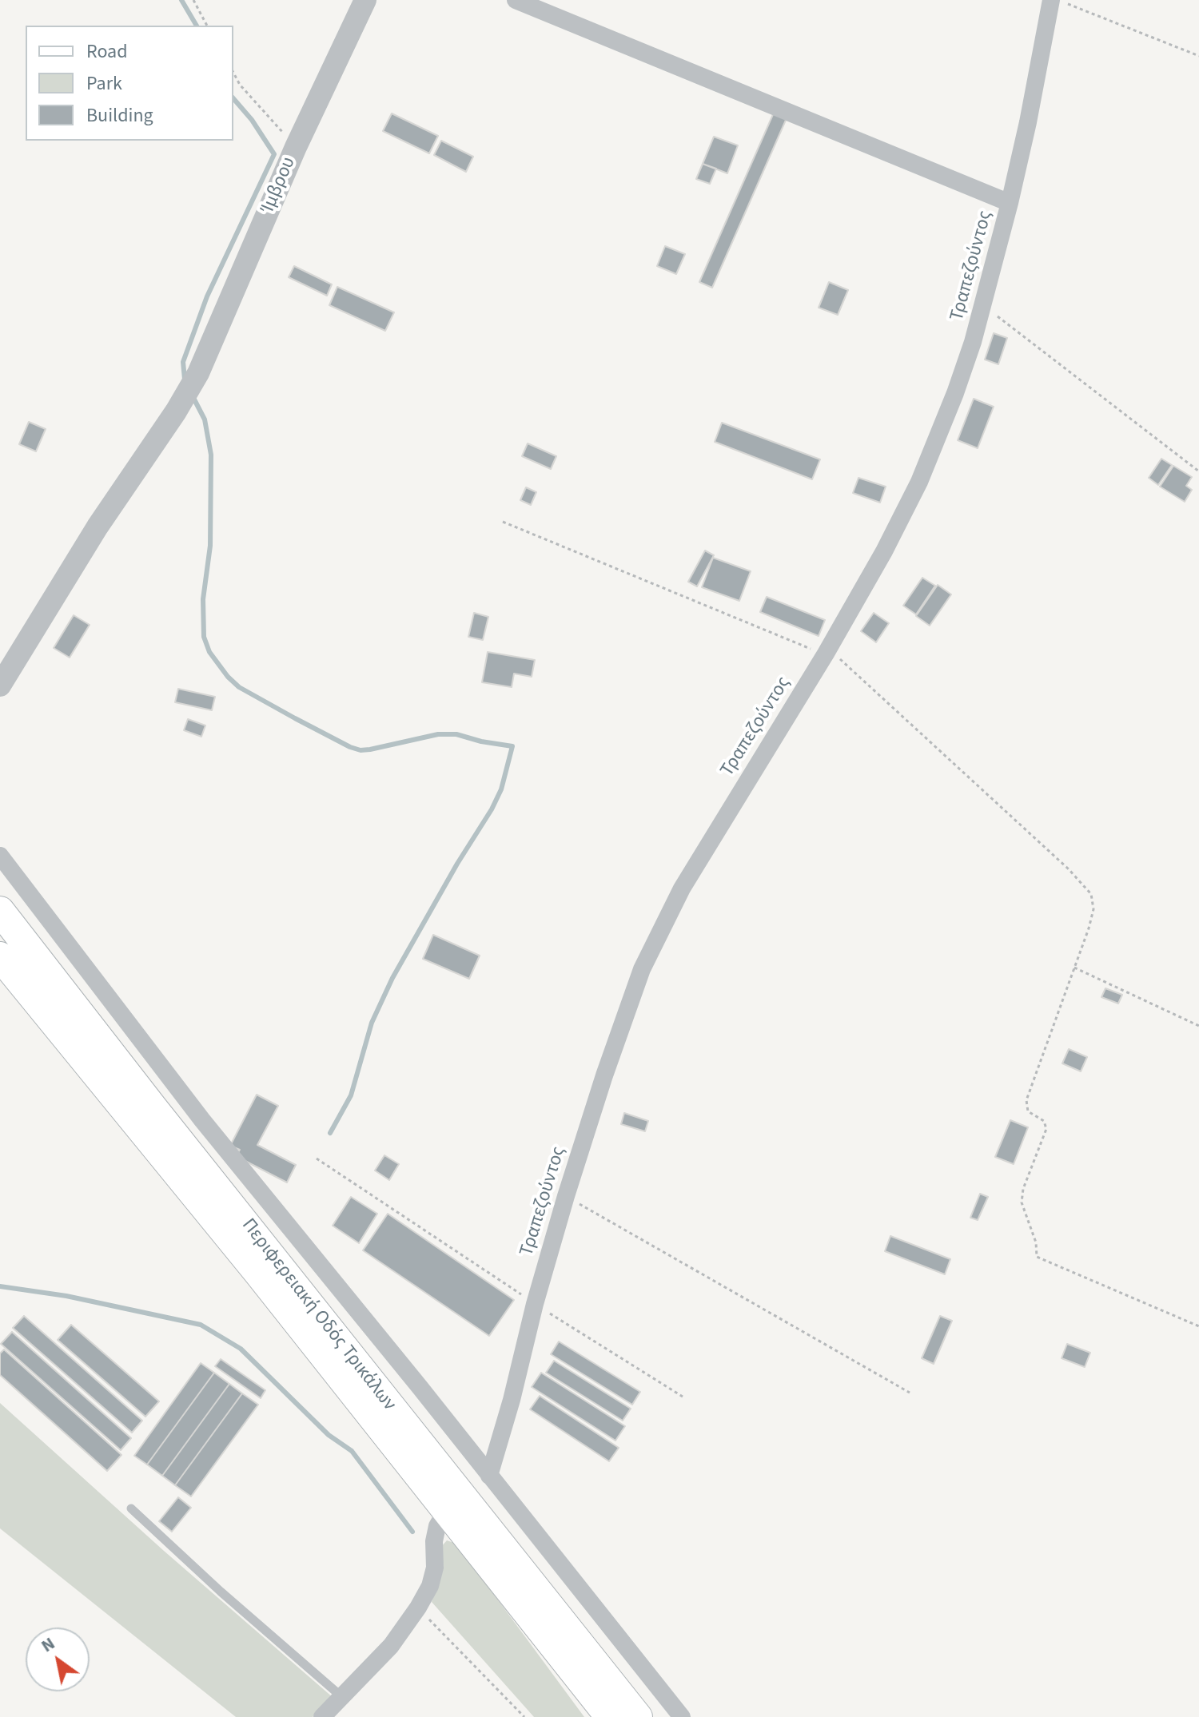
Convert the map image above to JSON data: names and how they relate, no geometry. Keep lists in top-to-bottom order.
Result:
{
  "streets": {
    "main road": ["Περιφερειακή Οδός Τρικάλων"],
    "street": ["Ίμβρου", "Τραπεζούντος"]
  },
  "legend": ["Road", "Park", "Building"],
  "north": "top left"
}
